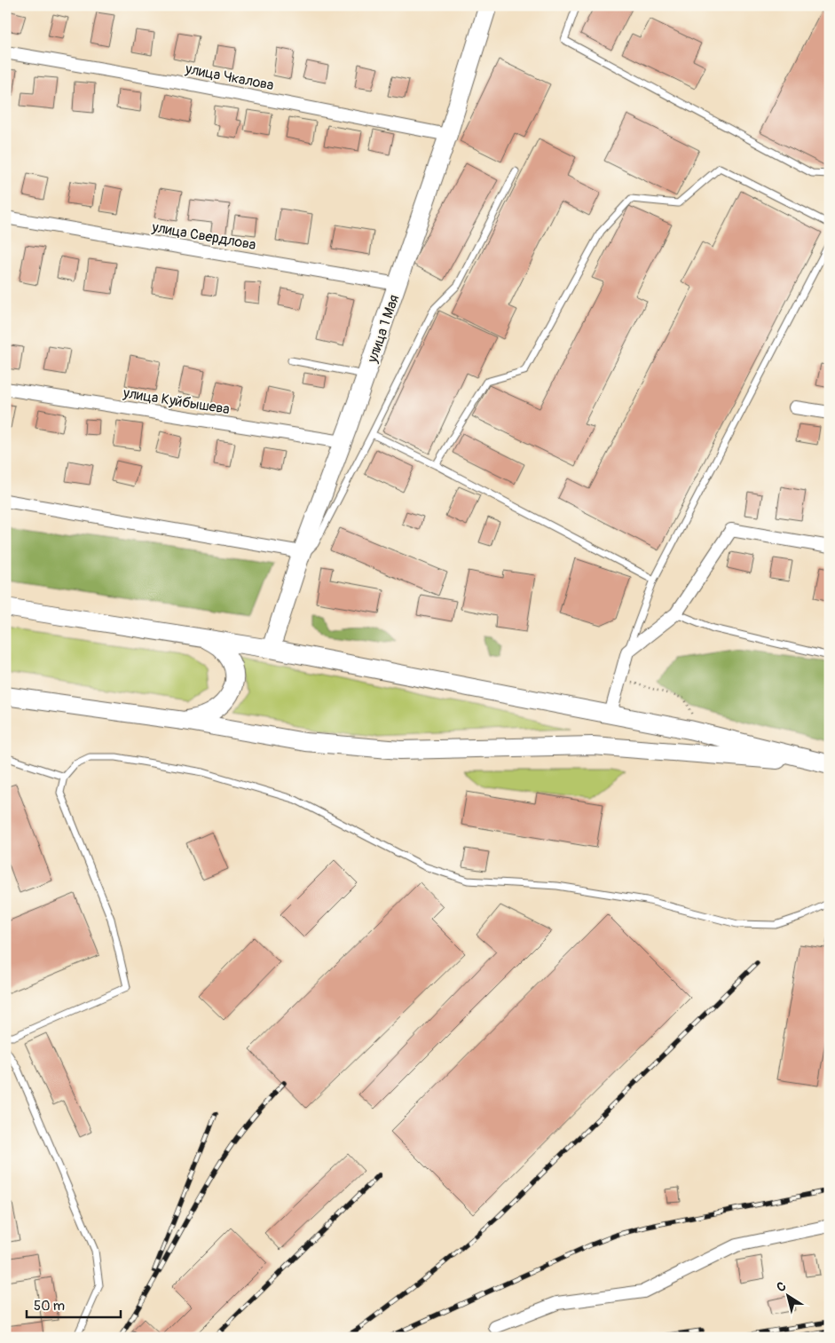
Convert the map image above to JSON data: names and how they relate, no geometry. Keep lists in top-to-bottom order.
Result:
{
  "streets": {
    "main road": ["улица 1 Мая"],
    "street": ["улица Чкалова", "улица Свердлова", "улица Куйбышева"]
  },
  "crossings": [
    ["улица Чкалова", "улица 1 Мая"],
    ["улица Свердлова", "улица 1 Мая"],
    ["улица 1 Мая", "улица Куйбышева"]
  ],
  "scale_bar": "50 m",
  "north": "top left"
}
